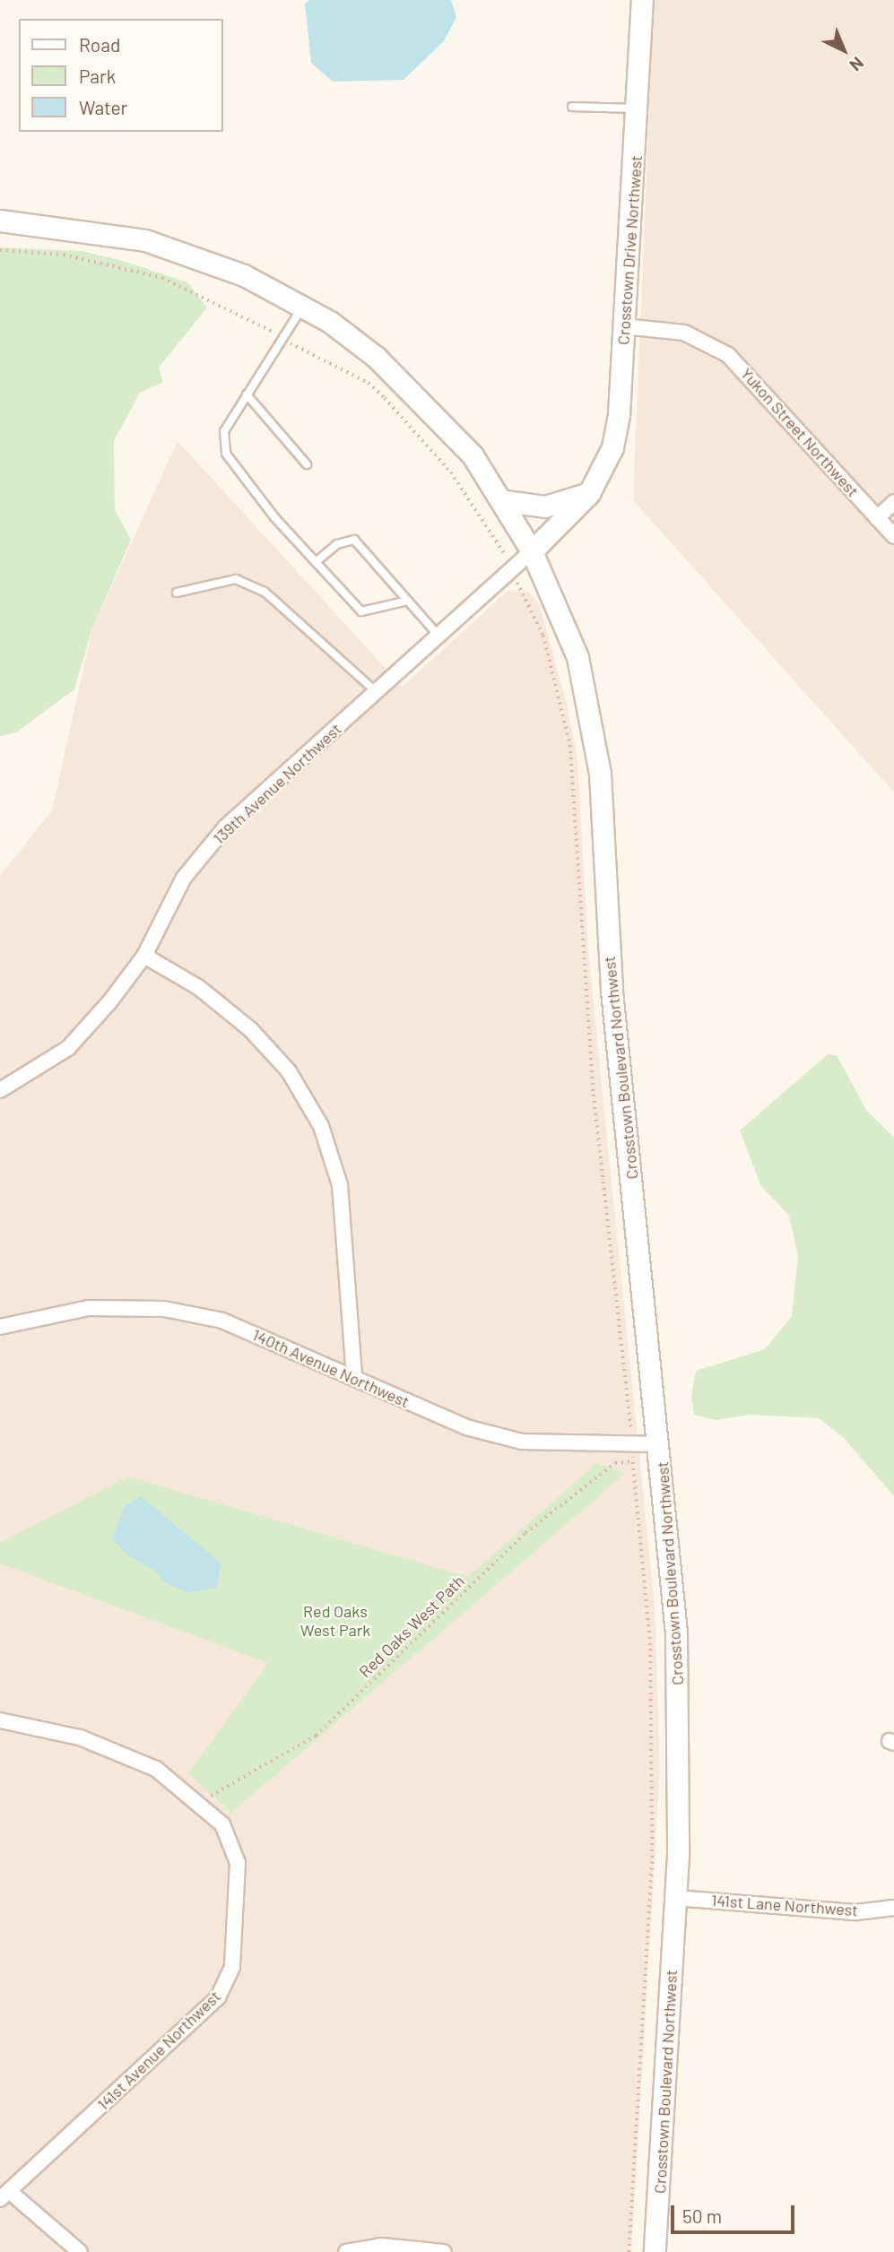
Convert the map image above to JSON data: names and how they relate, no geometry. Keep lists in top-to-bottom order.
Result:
{
  "streets": {
    "street": [
      "Crosstown Drive Northwest",
      "Yukon Street Northwest",
      "139th Avenue Northwest",
      "Crosstown Boulevard Northwest",
      "140th Avenue Northwest",
      "141st Lane Northwest",
      "141st Avenue Northwest"
    ],
    "path": ["Red Oaks West Path"]
  },
  "crossings": [
    ["Crosstown Drive Northwest", "Yukon Street Northwest"],
    ["Crosstown Drive Northwest", "139th Avenue Northwest"],
    ["Crosstown Drive Northwest", "Crosstown Boulevard Northwest"],
    ["139th Avenue Northwest", "Crosstown Boulevard Northwest"],
    ["Crosstown Boulevard Northwest", "140th Avenue Northwest"],
    ["Crosstown Boulevard Northwest", "141st Lane Northwest"],
    ["Red Oaks West Path", "141st Avenue Northwest"]
  ],
  "parks": ["Red Oaks West Park"],
  "legend": ["Road", "Park", "Water"],
  "scale_bar": "50 m",
  "north": "bottom right"
}
